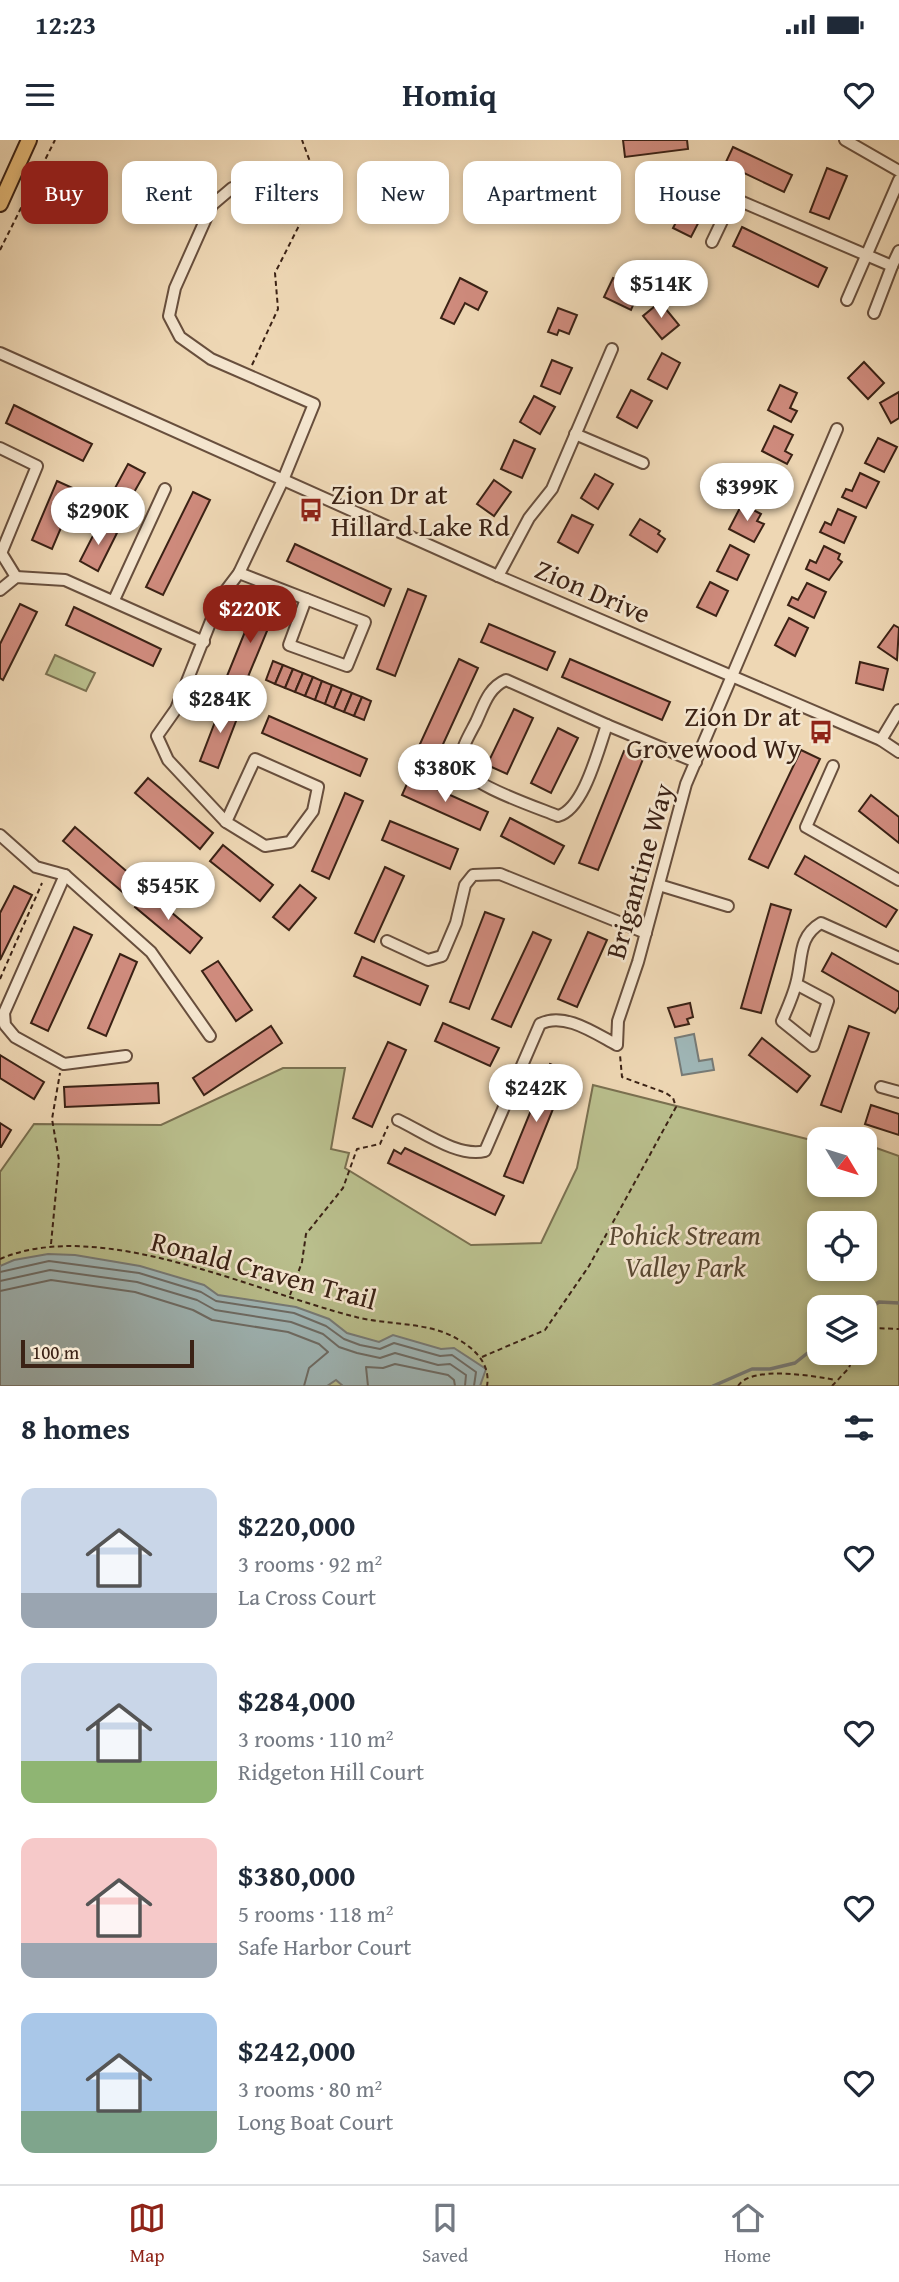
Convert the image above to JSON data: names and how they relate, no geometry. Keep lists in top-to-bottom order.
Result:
{
  "streets": {
    "street": ["Zion Drive", "Brigantine Way"],
    "path": ["Ronald Craven Trail"]
  },
  "crossings": [
    ["Zion Drive", "Brigantine Way"]
  ],
  "parks": ["Pohick Stream Valley Park"],
  "places": {
    "bus stop": ["Zion Dr at Hillard Lake Rd", "Zion Dr at Grovewood Wy"]
  },
  "scale_bar": "100 m",
  "north": "bottom right",
  "page": {
    "status": "12:23",
    "header": "Homiq",
    "chip": [
      "Buy",
      "Rent",
      "Filters",
      "New",
      "Apartment",
      "House"
    ],
    "price": [
      "$514K",
      "$399K",
      "$290K",
      "$220K",
      "$284K",
      "$380K",
      "$545K",
      "$242K"
    ],
    "scale": "100 m",
    "heading": "8 homes",
    "list": [
      {
        "name": "$220,000",
        "note": "3 rooms · 92 m² · La Cross Court"
      },
      {
        "name": "$284,000",
        "note": "3 rooms · 110 m² · Ridgeton Hill Court"
      },
      {
        "name": "$380,000",
        "note": "5 rooms · 118 m² · Safe Harbor Court"
      },
      {
        "name": "$242,000",
        "note": "3 rooms · 80 m² · Long Boat Court"
      }
    ],
    "tabs": ["Map", "Saved", "Home"]
  }
}
